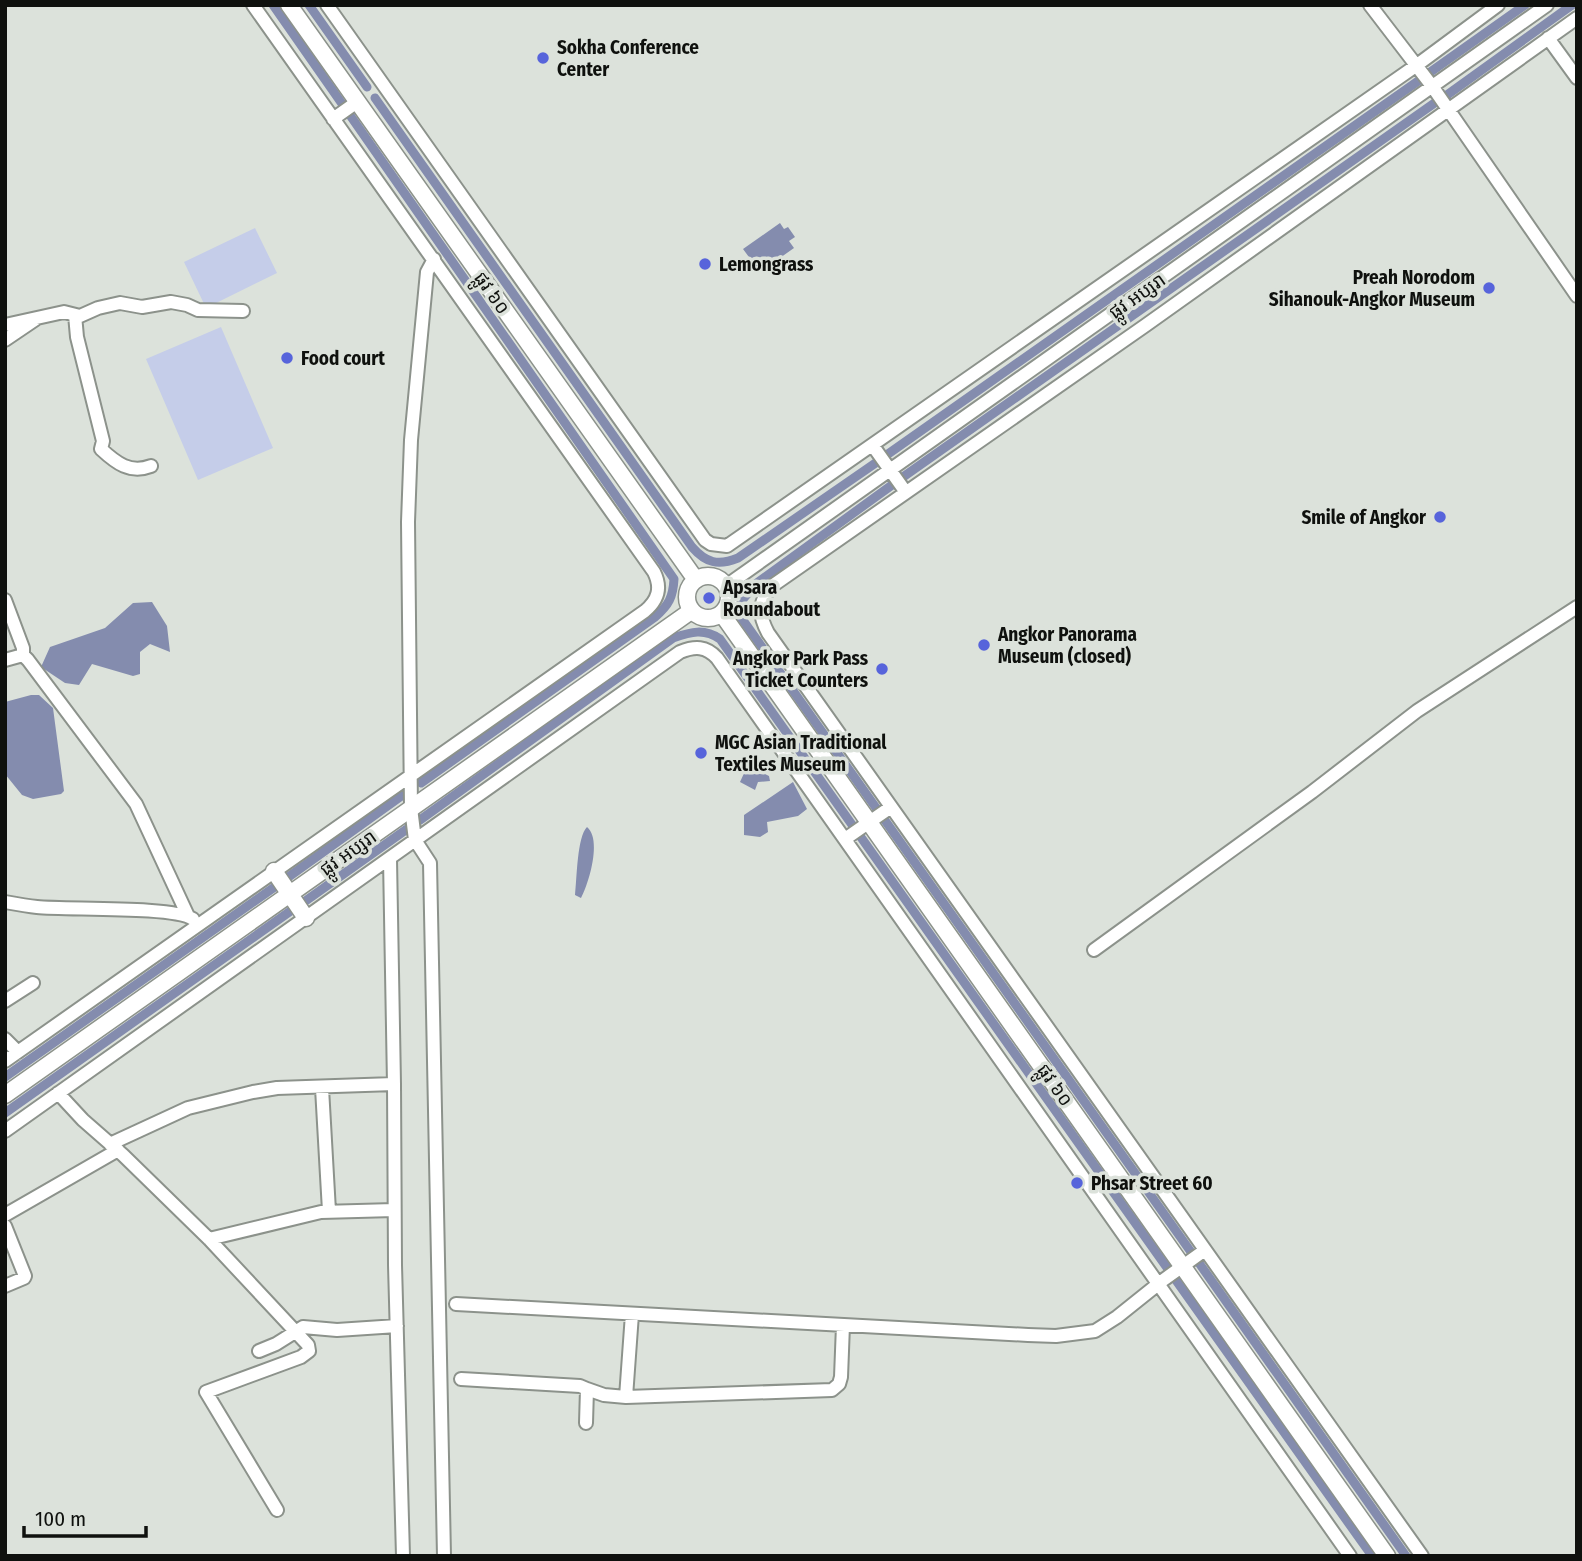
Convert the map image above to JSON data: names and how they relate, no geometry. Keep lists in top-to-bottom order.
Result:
{
  "streets": {
    "main road": ["ផ្លូវ ៦០", "ផ្លូវ អប្សរា"]
  },
  "crossings": [
    ["ផ្លូវ ៦០", "ផ្លូវ អប្សរា"]
  ],
  "places": [
    "Sokha Conference Center",
    "Lemongrass",
    "Preah Norodom Sihanouk-Angkor Museum",
    "Food court",
    "Smile of Angkor",
    "Apsara Roundabout",
    "Angkor Panorama Museum (closed)",
    "Angkor Park Pass Ticket Counters",
    "MGC Asian Traditional Textiles Museum",
    "Phsar Street 60"
  ],
  "scale_bar": "100 m"
}
